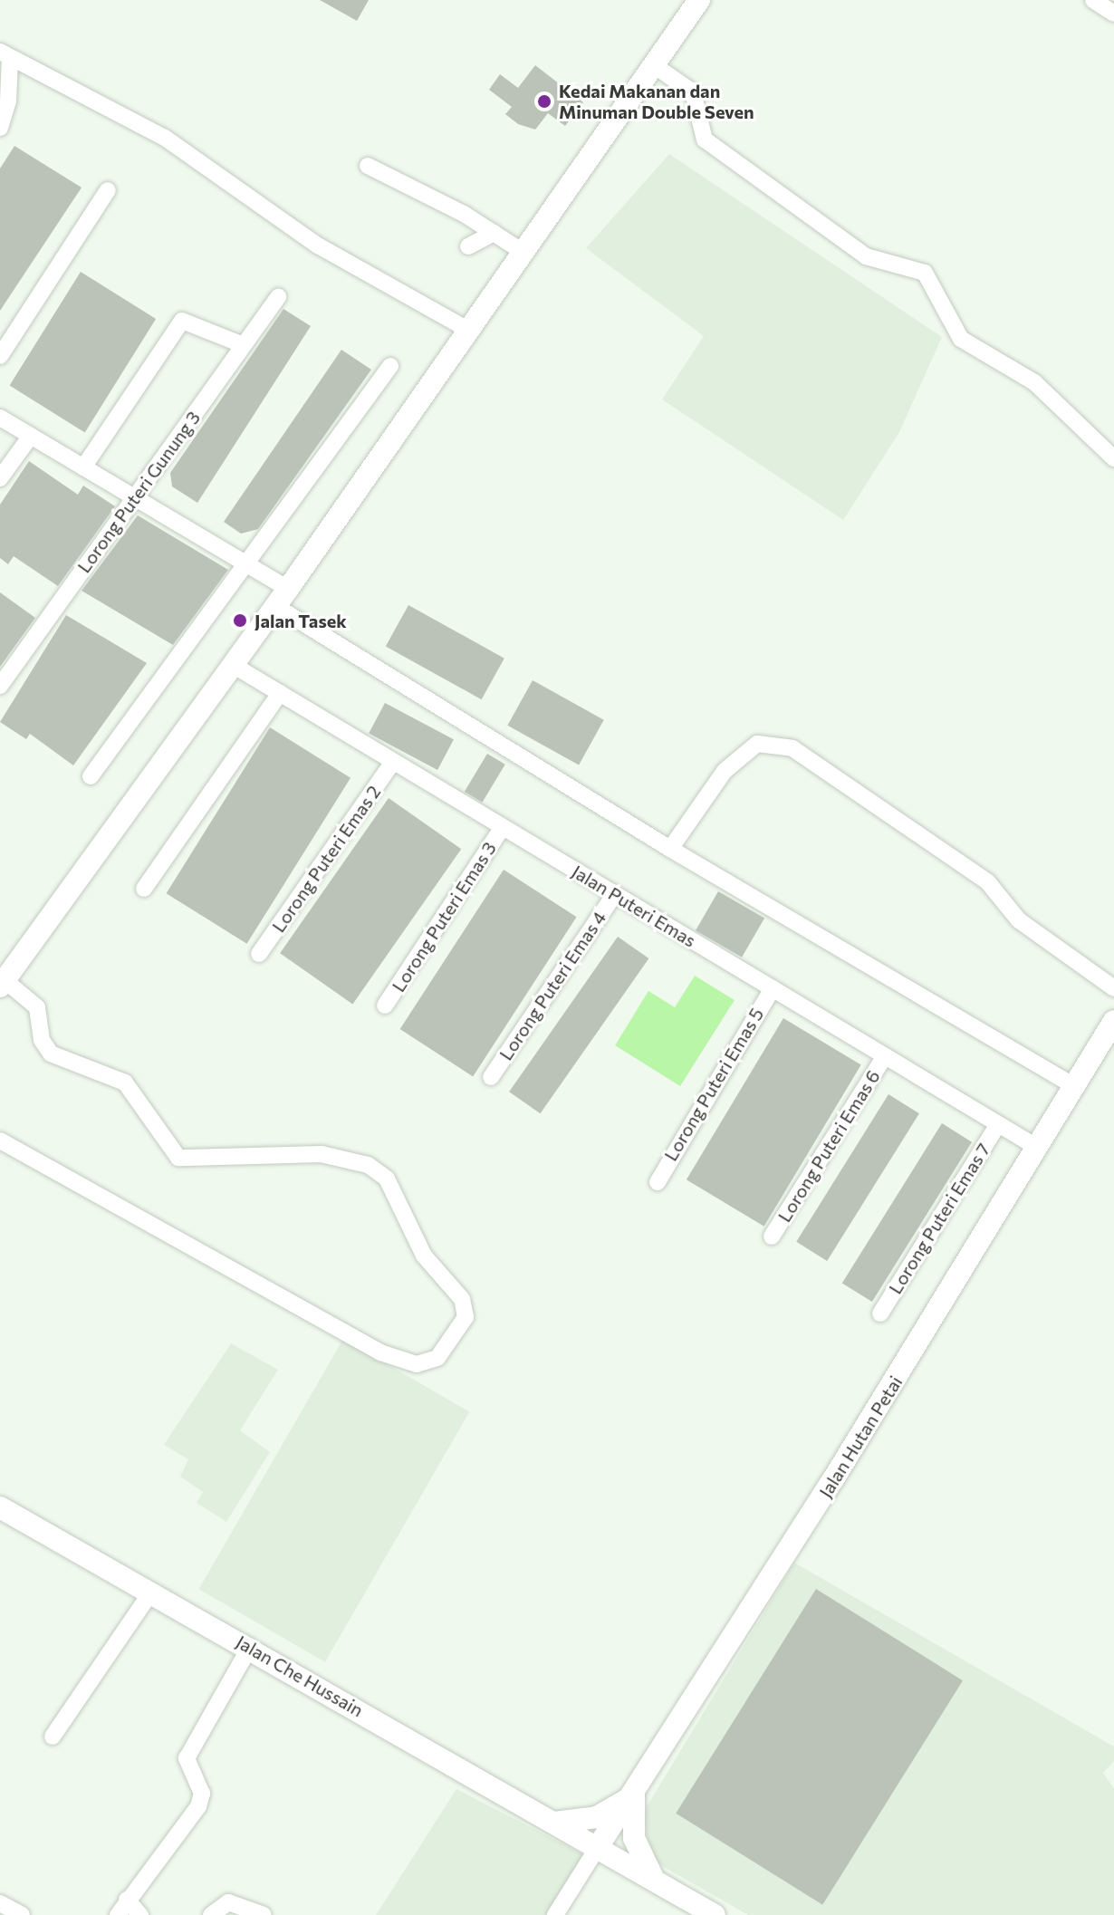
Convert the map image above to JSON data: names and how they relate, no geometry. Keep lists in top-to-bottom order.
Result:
{
  "streets": {
    "main road": ["Jalan Hutan Petai", "Jalan Che Hussain"],
    "street": [
      "Lorong Puteri Gunung 3",
      "Lorong Puteri Emas 2",
      "Jalan Puteri Emas",
      "Lorong Puteri Emas 3",
      "Lorong Puteri Emas 4",
      "Lorong Puteri Emas 5",
      "Lorong Puteri Emas 6",
      "Lorong Puteri Emas 7"
    ]
  },
  "crossings": [
    ["Lorong Puteri Emas 2", "Jalan Puteri Emas"],
    ["Jalan Puteri Emas", "Lorong Puteri Emas 3"],
    ["Jalan Puteri Emas", "Lorong Puteri Emas 4"],
    ["Jalan Puteri Emas", "Lorong Puteri Emas 5"],
    ["Jalan Puteri Emas", "Lorong Puteri Emas 6"],
    ["Jalan Puteri Emas", "Lorong Puteri Emas 7"],
    ["Jalan Puteri Emas", "Jalan Hutan Petai"],
    ["Jalan Hutan Petai", "Jalan Che Hussain"]
  ],
  "places": ["Kedai Makanan dan Minuman Double Seven", "Jalan Tasek"]
}
